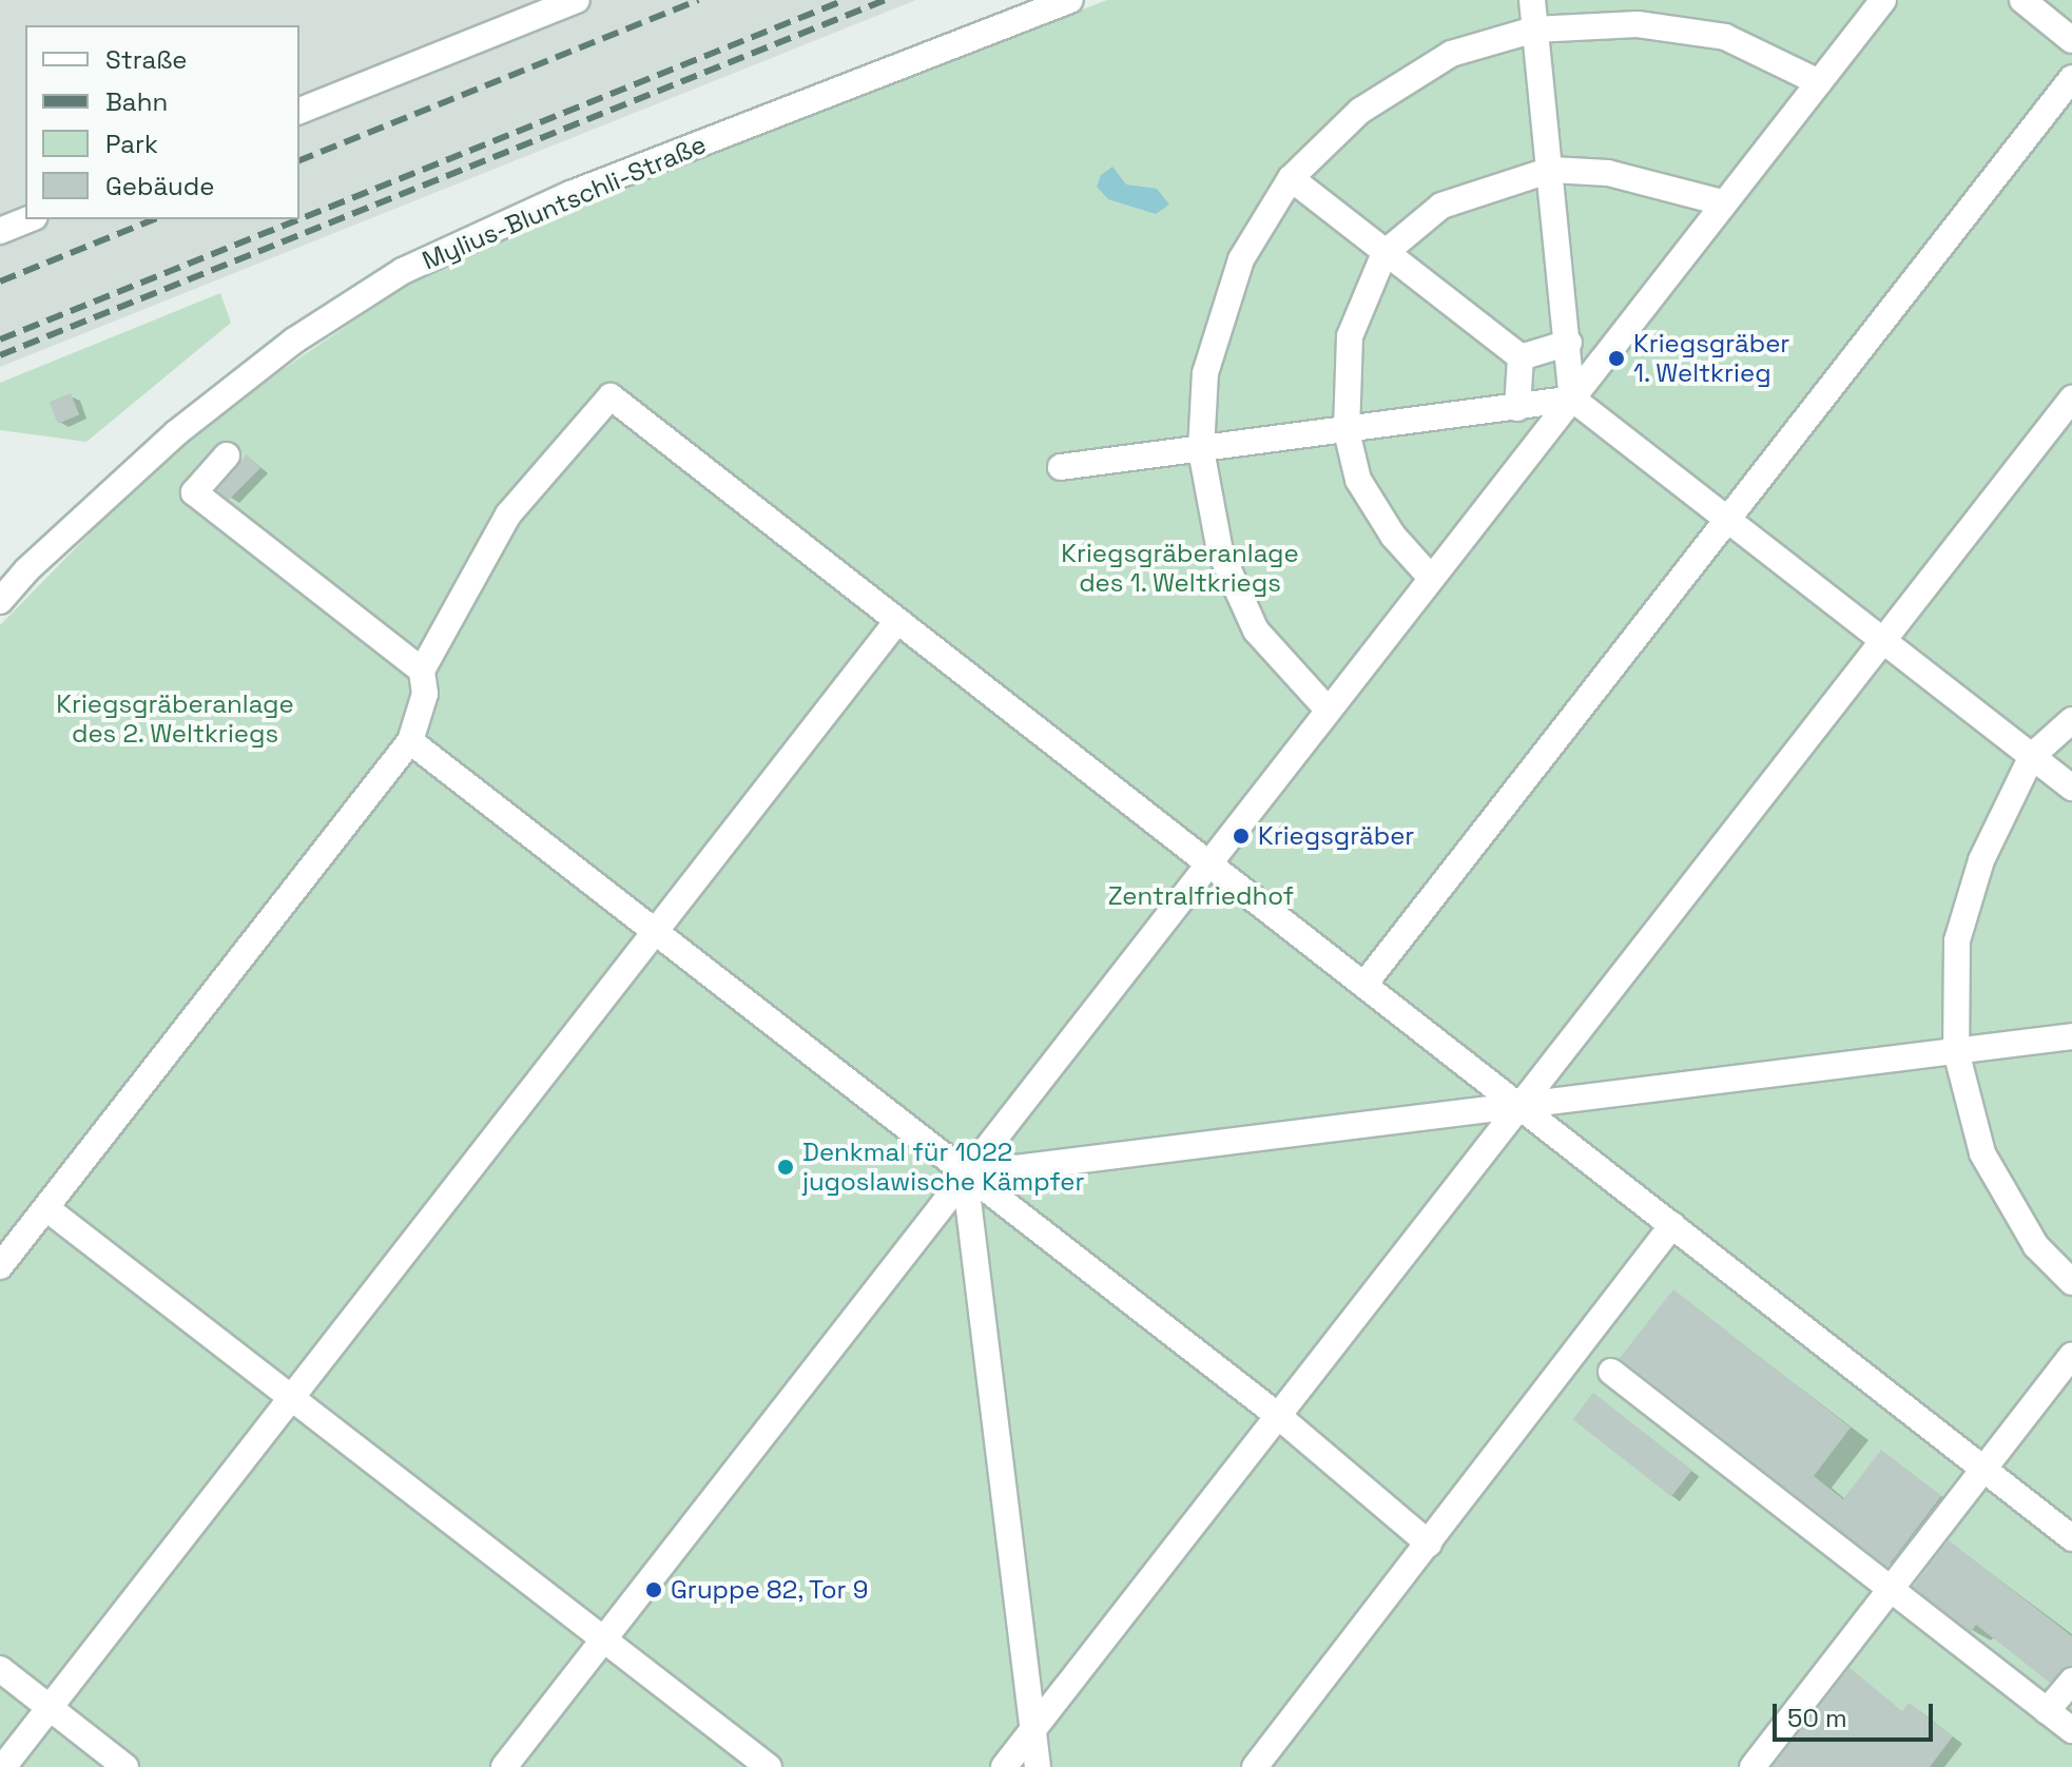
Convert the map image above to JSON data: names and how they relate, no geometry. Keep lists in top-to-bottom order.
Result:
{
  "streets": {
    "street": ["Mylius-Bluntschli-Straße"]
  },
  "parks": ["Kriegsgräberanlage des 1. Weltkriegs", "Kriegsgräberanlage des 2. Weltkriegs", "Zentralfriedhof"],
  "places": [
    "Kriegsgräber 1. Weltkrieg",
    "Kriegsgräber",
    "Denkmal für 1022 jugoslawische Kämpfer",
    "Gruppe 82, Tor 9"
  ],
  "legend": [
    "Straße",
    "Bahn",
    "Park",
    "Gebäude"
  ],
  "scale_bar": "50 m"
}
